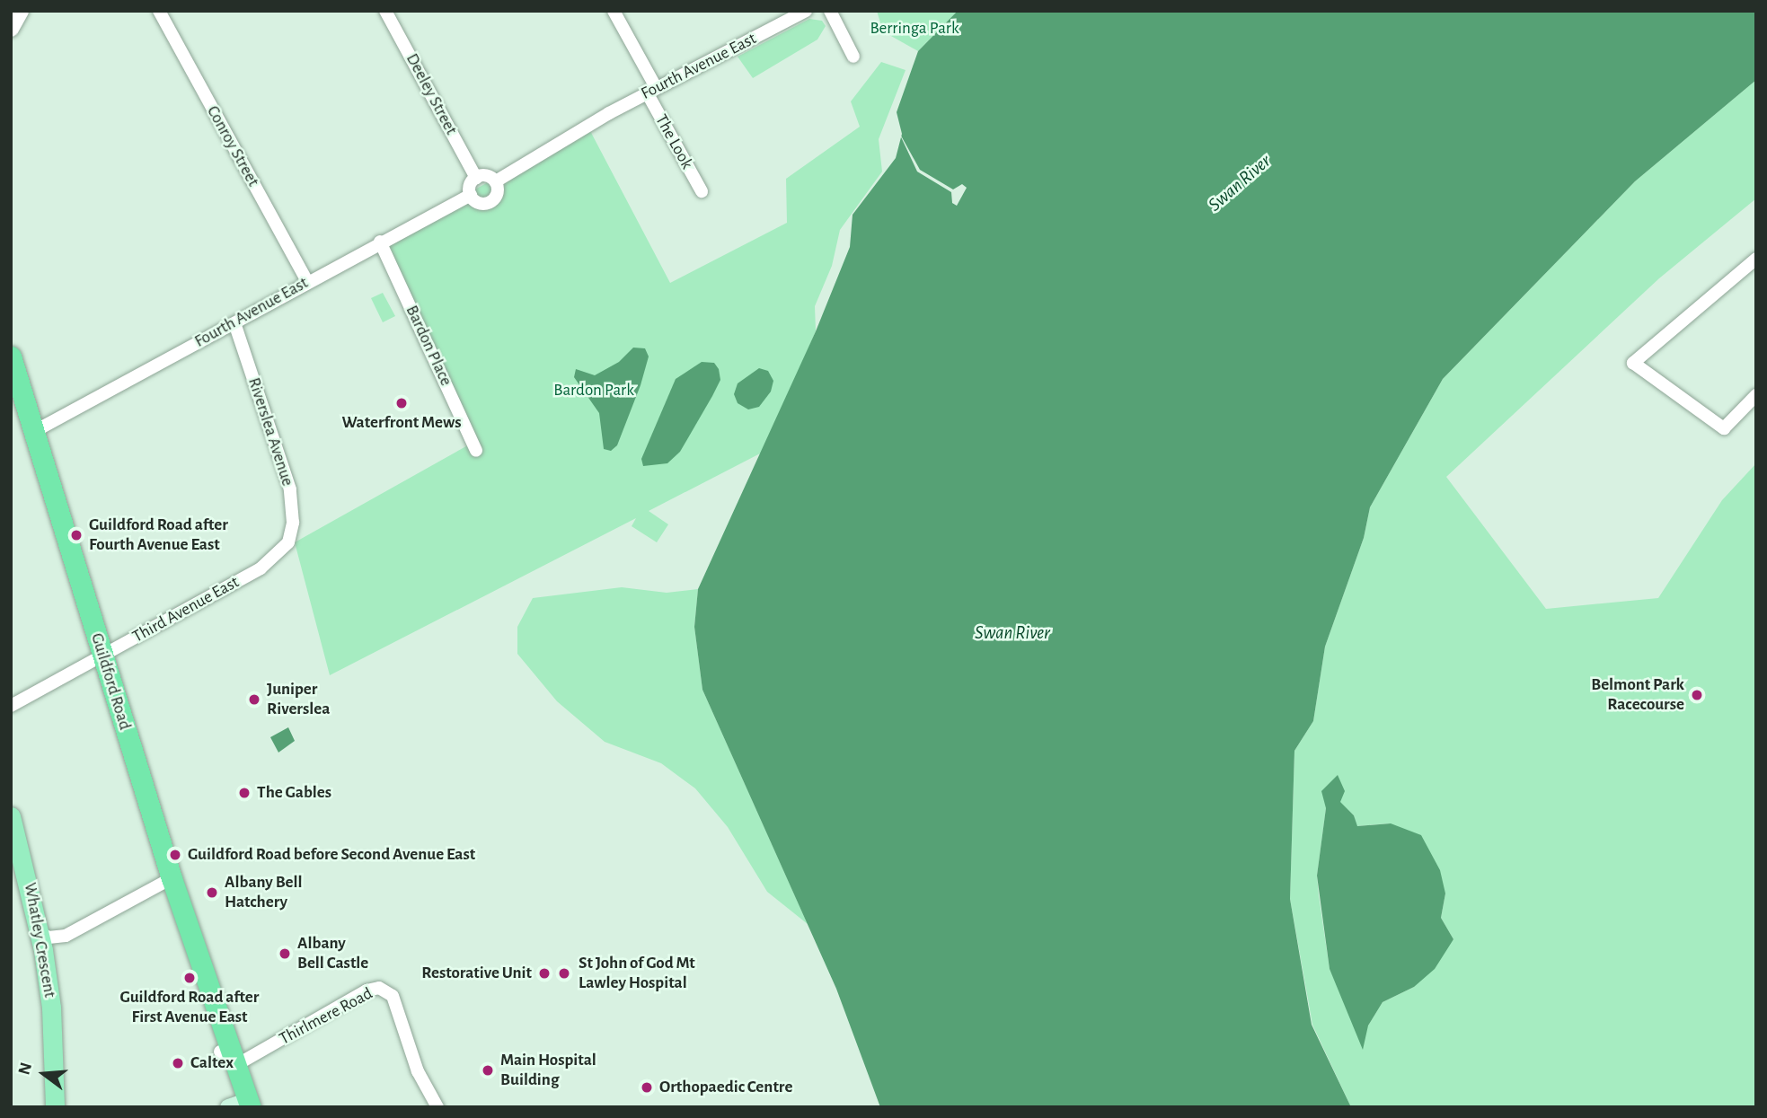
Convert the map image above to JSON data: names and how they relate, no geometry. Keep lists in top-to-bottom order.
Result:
{
  "streets": {
    "highway": ["Guildford Road"],
    "main road": ["Whatley Crescent"],
    "street": [
      "Fourth Avenue East",
      "Deeley Street",
      "The Look",
      "Conroy Street",
      "Bardon Place",
      "Riverslea Avenue",
      "Third Avenue East",
      "Thirlmere Road"
    ]
  },
  "crossings": [
    ["Fourth Avenue East", "Deeley Street"],
    ["Fourth Avenue East", "The Look"],
    ["Fourth Avenue East", "Conroy Street"],
    ["Fourth Avenue East", "Bardon Place"],
    ["Fourth Avenue East", "Riverslea Avenue"],
    ["Fourth Avenue East", "Guildford Road"],
    ["Riverslea Avenue", "Third Avenue East"],
    ["Third Avenue East", "Guildford Road"],
    ["Guildford Road", "Thirlmere Road"]
  ],
  "water": ["Swan River"],
  "parks": ["Berringa Park", "Bardon Park"],
  "places": [
    "Waterfront Mews",
    "Guildford Road after Fourth Avenue East",
    "Belmont Park Racecourse",
    "Juniper Riverslea",
    "The Gables",
    "Guildford Road before Second Avenue East",
    "Albany Bell Hatchery",
    "Albany Bell Castle",
    "Restorative Unit",
    "St John of God Mt Lawley Hospital",
    "Guildford Road after First Avenue East",
    "Caltex",
    "Main Hospital Building",
    "Orthopaedic Centre"
  ],
  "north": "left"
}
